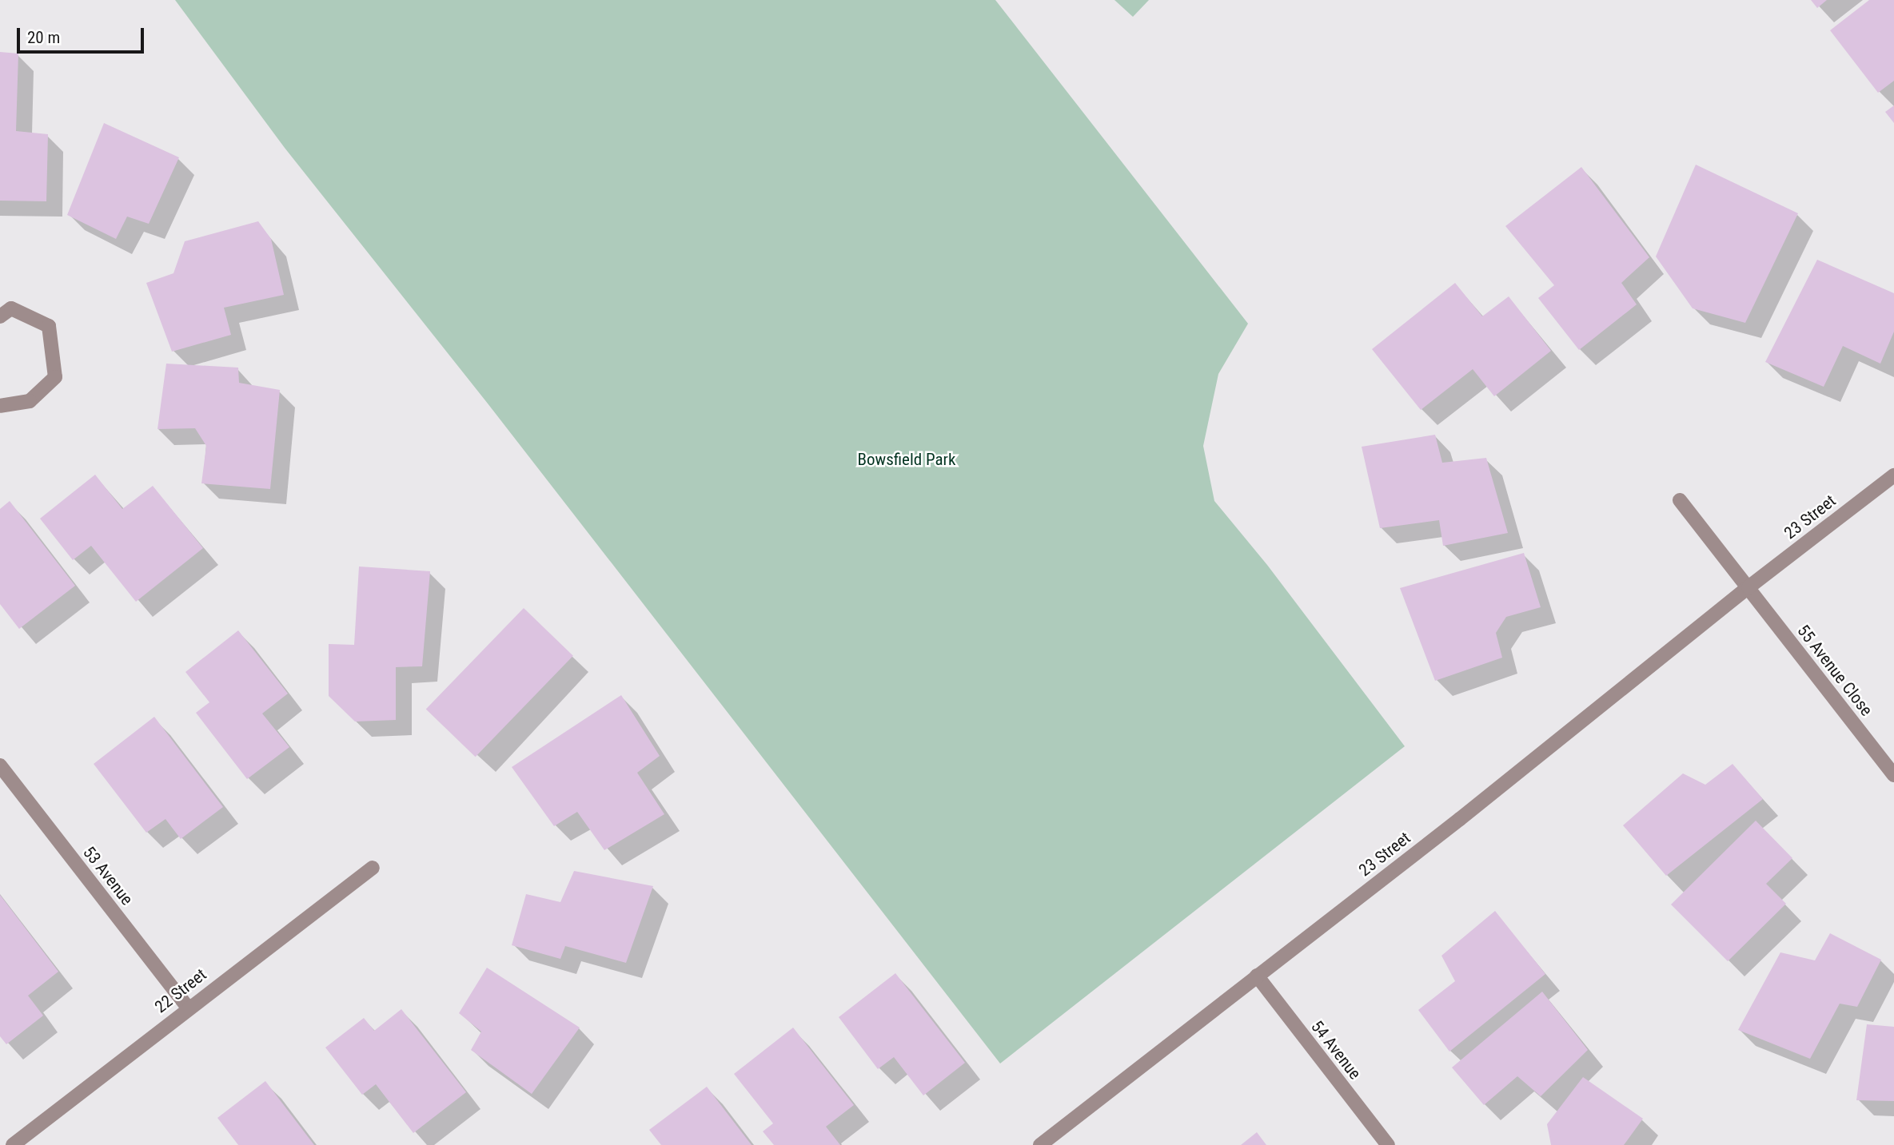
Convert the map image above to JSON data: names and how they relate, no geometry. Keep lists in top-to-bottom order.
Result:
{
  "streets": {
    "street": [
      "23 Street",
      "55 Avenue Close",
      "53 Avenue",
      "22 Street",
      "54 Avenue"
    ]
  },
  "crossings": [
    ["23 Street", "55 Avenue Close"],
    ["23 Street", "54 Avenue"],
    ["53 Avenue", "22 Street"]
  ],
  "parks": ["Bowsfield Park"],
  "scale_bar": "20 m"
}
